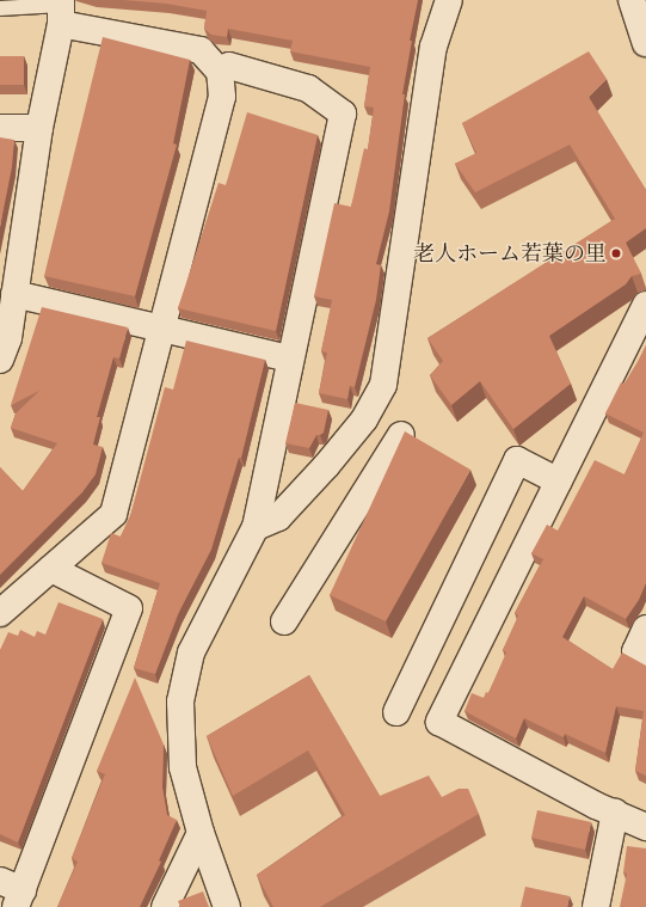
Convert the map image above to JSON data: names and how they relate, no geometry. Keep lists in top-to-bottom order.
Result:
{
  "places": ["老人ホーム若葉の里"]
}
